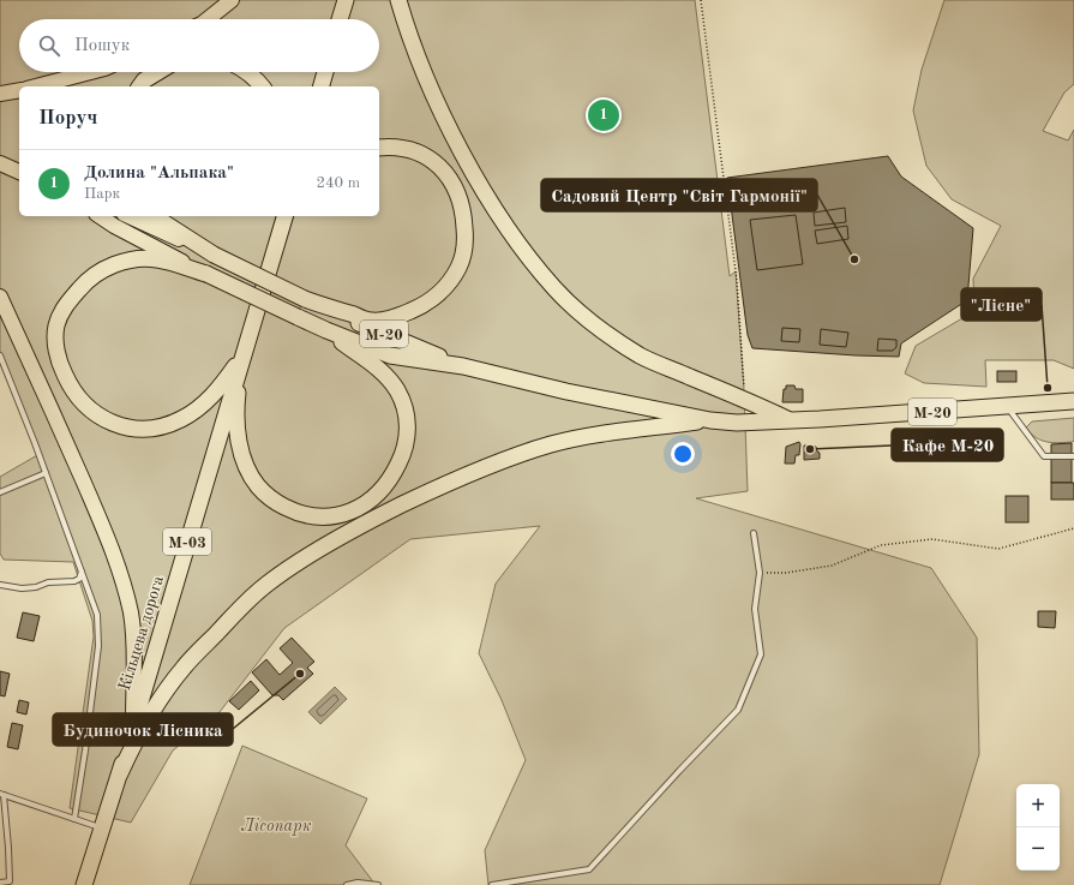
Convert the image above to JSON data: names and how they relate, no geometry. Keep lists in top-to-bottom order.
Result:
{
  "streets": {
    "highway": ["М-20", "М-03", "Кільцева дорога"]
  },
  "parks": ["Лісопарк"],
  "places": [
    "Садовий Центр \"Світ Гармонії\"",
    "\"Лісне\"",
    "Кафе М-20",
    "Будиночок Лісника"
  ],
  "page": {
    "search": "Пошук",
    "heading": "Поруч",
    "pins": "1",
    "list": [
      {
        "mark": "1",
        "name": "Долина \"Альпака\"",
        "note": "Парк",
        "value": "240 m"
      }
    ],
    "map_buttons": ["+", "−"]
  }
}
